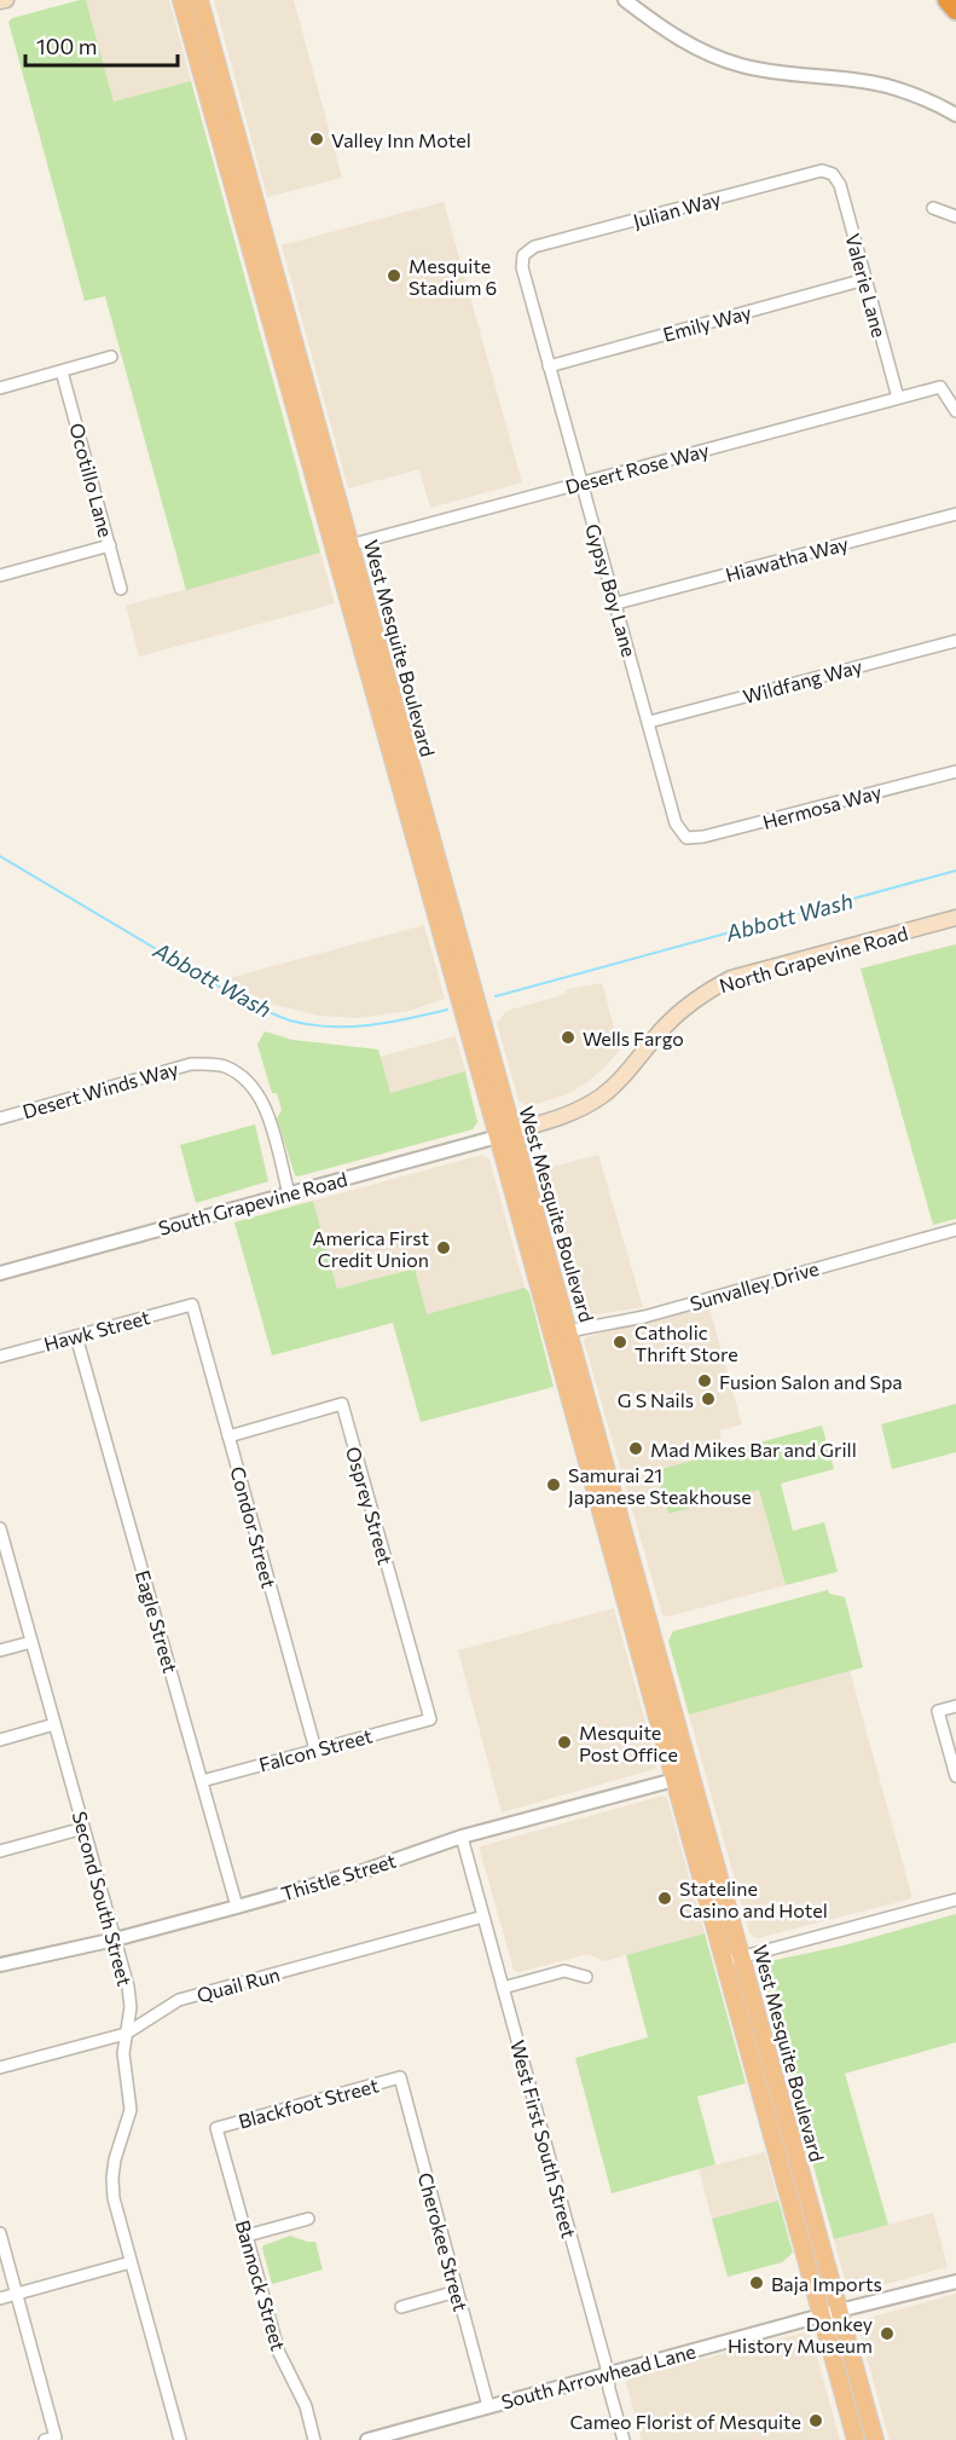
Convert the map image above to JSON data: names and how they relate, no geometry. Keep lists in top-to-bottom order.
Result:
{
  "streets": {
    "main road": ["West Mesquite Boulevard", "North Grapevine Road"],
    "street": [
      "Julian Way",
      "Valerie Lane",
      "Emily Way",
      "Desert Rose Way",
      "Ocotillo Lane",
      "Hiawatha Way",
      "Gypsy Boy Lane",
      "Wildfang Way",
      "Hermosa Way",
      "Desert Winds Way",
      "South Grapevine Road",
      "Sunvalley Drive",
      "Hawk Street",
      "Osprey Street",
      "Condor Street",
      "Eagle Street",
      "Falcon Street",
      "Thistle Street",
      "Second South Street",
      "Quail Run",
      "Blackfoot Street",
      "West First South Street",
      "Cherokee Street",
      "Bannock Street",
      "South Arrowhead Lane"
    ]
  },
  "crossings": [
    ["Julian Way", "Valerie Lane"],
    ["Julian Way", "Gypsy Boy Lane"],
    ["Valerie Lane", "Emily Way"],
    ["Valerie Lane", "Desert Rose Way"],
    ["Emily Way", "Gypsy Boy Lane"],
    ["Desert Rose Way", "Gypsy Boy Lane"],
    ["Desert Rose Way", "West Mesquite Boulevard"],
    ["Hiawatha Way", "Gypsy Boy Lane"],
    ["Gypsy Boy Lane", "Wildfang Way"],
    ["Gypsy Boy Lane", "Hermosa Way"],
    ["West Mesquite Boulevard", "North Grapevine Road"],
    ["West Mesquite Boulevard", "South Grapevine Road"],
    ["West Mesquite Boulevard", "Sunvalley Drive"],
    ["West Mesquite Boulevard", "Thistle Street"],
    ["West Mesquite Boulevard", "South Arrowhead Lane"],
    ["North Grapevine Road", "South Grapevine Road"],
    ["Desert Winds Way", "South Grapevine Road"],
    ["Hawk Street", "Condor Street"],
    ["Hawk Street", "Eagle Street"],
    ["Osprey Street", "Condor Street"],
    ["Osprey Street", "Falcon Street"],
    ["Condor Street", "Falcon Street"],
    ["Eagle Street", "Falcon Street"],
    ["Eagle Street", "Thistle Street"],
    ["Thistle Street", "Second South Street"],
    ["Thistle Street", "West First South Street"],
    ["Second South Street", "Quail Run"],
    ["Quail Run", "West First South Street"],
    ["Blackfoot Street", "Cherokee Street"],
    ["Blackfoot Street", "Bannock Street"],
    ["West First South Street", "South Arrowhead Lane"],
    ["Cherokee Street", "South Arrowhead Lane"]
  ],
  "water": ["Abbott Wash"],
  "places": [
    "Valley Inn Motel",
    "Mesquite Stadium 6",
    "Wells Fargo",
    "America First Credit Union",
    "Catholic Thrift Store",
    "Fusion Salon and Spa",
    "G S Nails",
    "Mad Mikes Bar and Grill",
    "Samurai 21 Japanese Steakhouse",
    "Mesquite Post Office",
    "Stateline Casino and Hotel",
    "Baja Imports",
    "Donkey History Museum",
    "Cameo Florist of Mesquite"
  ],
  "scale_bar": "100 m"
}
